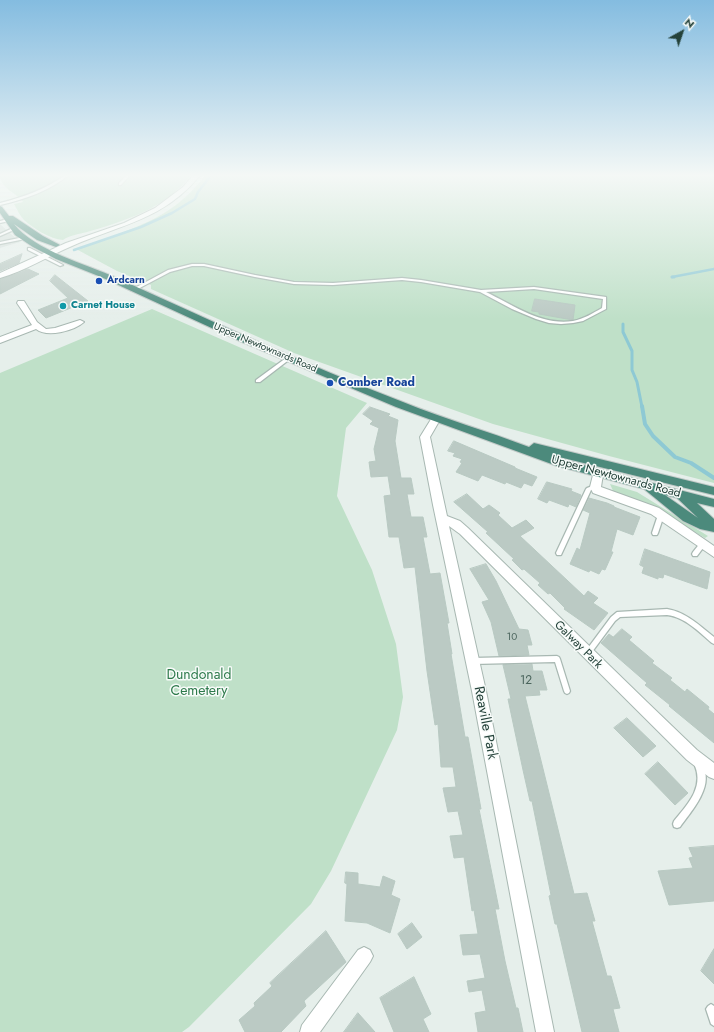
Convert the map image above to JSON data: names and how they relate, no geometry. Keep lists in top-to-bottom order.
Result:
{
  "streets": {
    "highway": ["Upper Newtownards Road"],
    "street": ["Galway Park", "Reaville Park"]
  },
  "crossings": [
    ["Upper Newtownards Road", "Reaville Park"],
    ["Galway Park", "Reaville Park"]
  ],
  "parks": ["Dundonald Cemetery"],
  "places": ["Ardcarn", "Carnet House", "Comber Road"],
  "house_numbers": ["10", "12"],
  "north": "top right"
}
